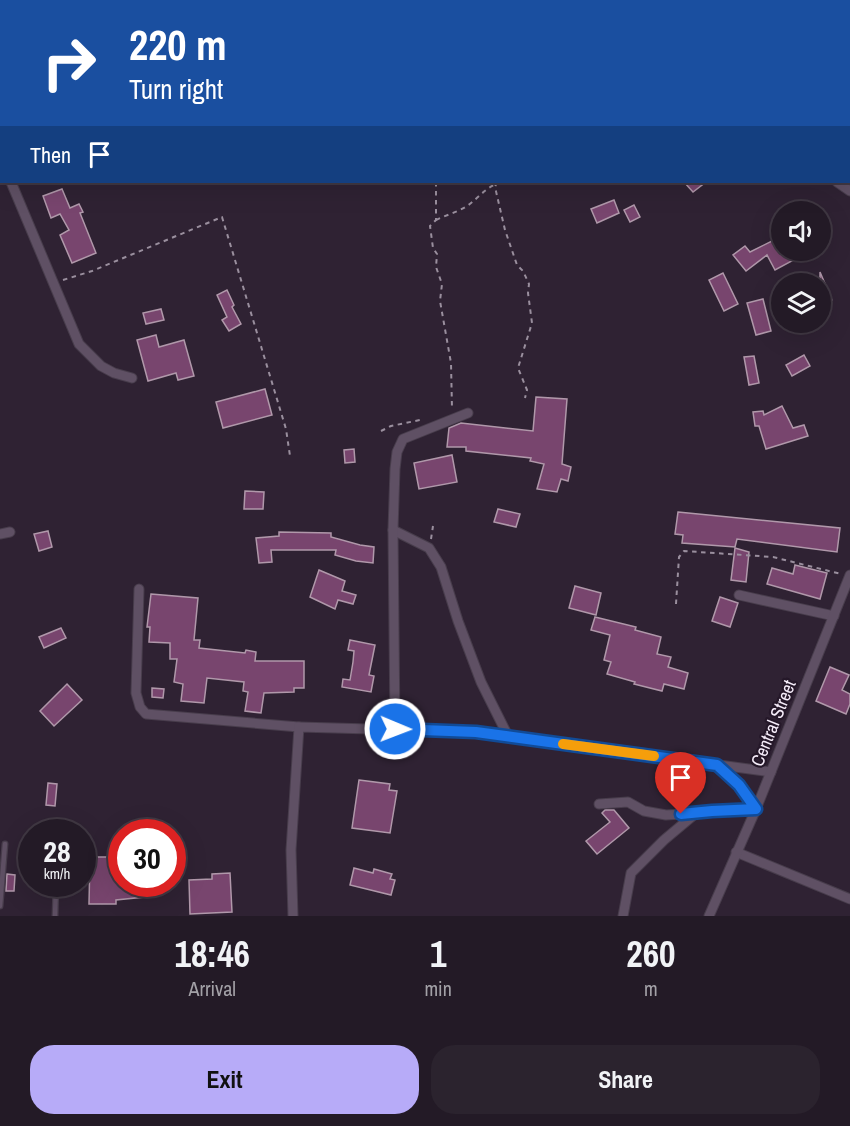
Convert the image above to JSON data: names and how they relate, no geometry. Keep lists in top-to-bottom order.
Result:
{
  "streets": {
    "street": ["Central Street"]
  },
  "page": {
    "turn": ["220 m", "Turn right"],
    "then": "Then",
    "speed": "28 km/h",
    "limit": "30",
    "eta": [
      "18:46",
      "Arrival",
      "1",
      "min",
      "260",
      "m"
    ],
    "buttons": ["Exit", "Share"]
  }
}
